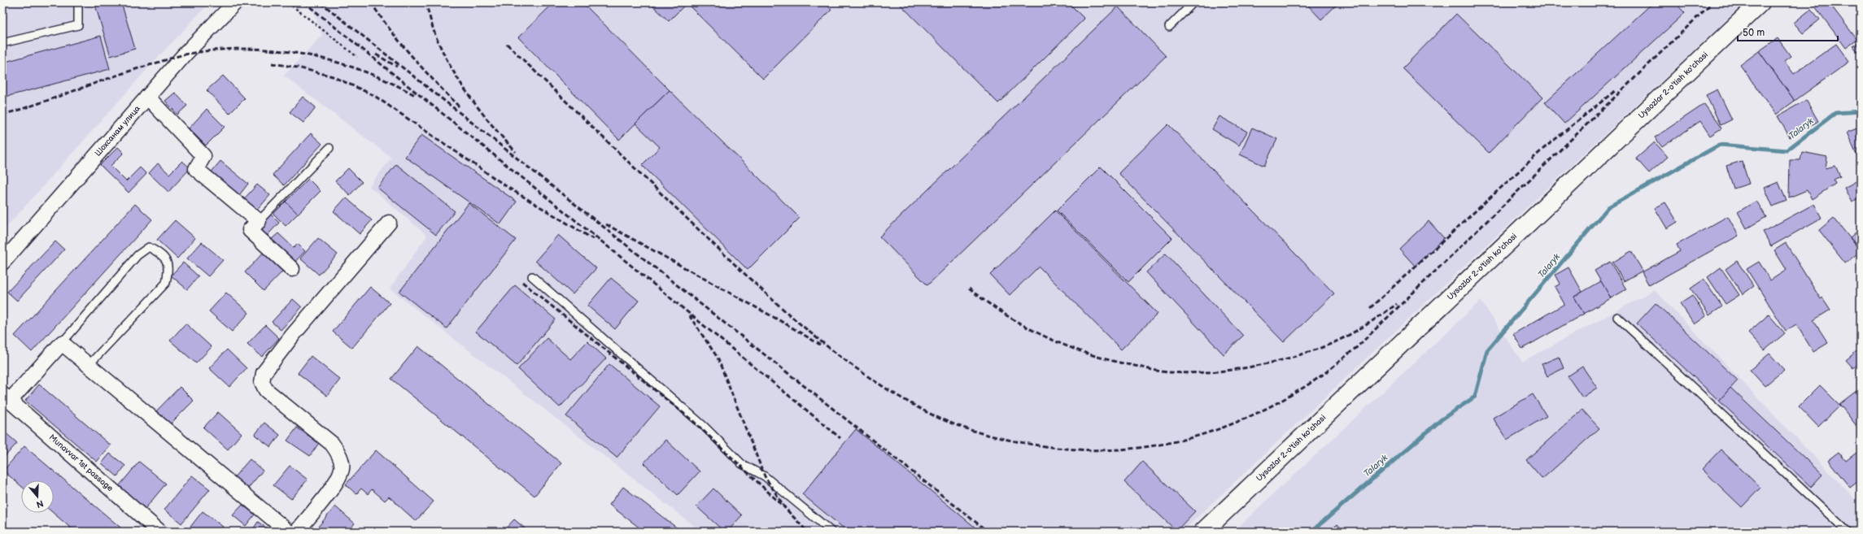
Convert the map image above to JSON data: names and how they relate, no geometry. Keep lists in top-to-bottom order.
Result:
{
  "streets": {
    "street": ["Uysozlar 2-o'tish ko'chasi", "Шохсанам улица", "Munavvar 1st passage"]
  },
  "water": ["Talaryk"],
  "scale_bar": "50 m",
  "north": "bottom"
}
